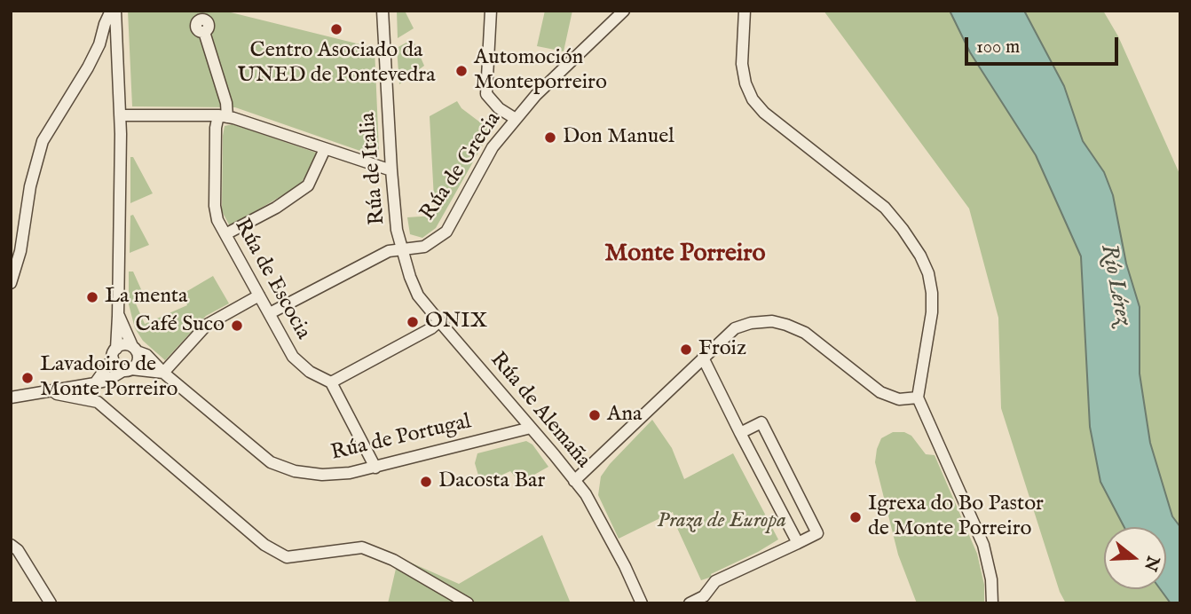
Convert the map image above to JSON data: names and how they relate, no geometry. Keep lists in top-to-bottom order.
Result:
{
  "streets": {
    "street": [
      "Rúa de Grecia",
      "Rúa de Italia",
      "Rúa de Escocia",
      "Rúa de Alemaña",
      "Rúa de Portugal"
    ]
  },
  "crossings": [
    ["Rúa de Grecia", "Rúa de Italia"],
    ["Rúa de Grecia", "Rúa de Escocia"],
    ["Rúa de Grecia", "Rúa de Alemaña"],
    ["Rúa de Italia", "Rúa de Alemaña"],
    ["Rúa de Alemaña", "Rúa de Portugal"]
  ],
  "districts": ["Monte Porreiro"],
  "water": ["Río Lérez"],
  "parks": ["Praza de Europa"],
  "places": [
    "Centro Asociado da UNED de Pontevedra",
    "Automoción Monteporreiro",
    "Don Manuel",
    "La menta",
    "ONIX",
    "Café Suco",
    "Froiz",
    "Lavadoiro de Monte Porreiro",
    "Ana",
    "Dacosta Bar",
    "Igrexa do Bo Pastor de Monte Porreiro"
  ],
  "scale_bar": "100 m",
  "north": "right"
}
